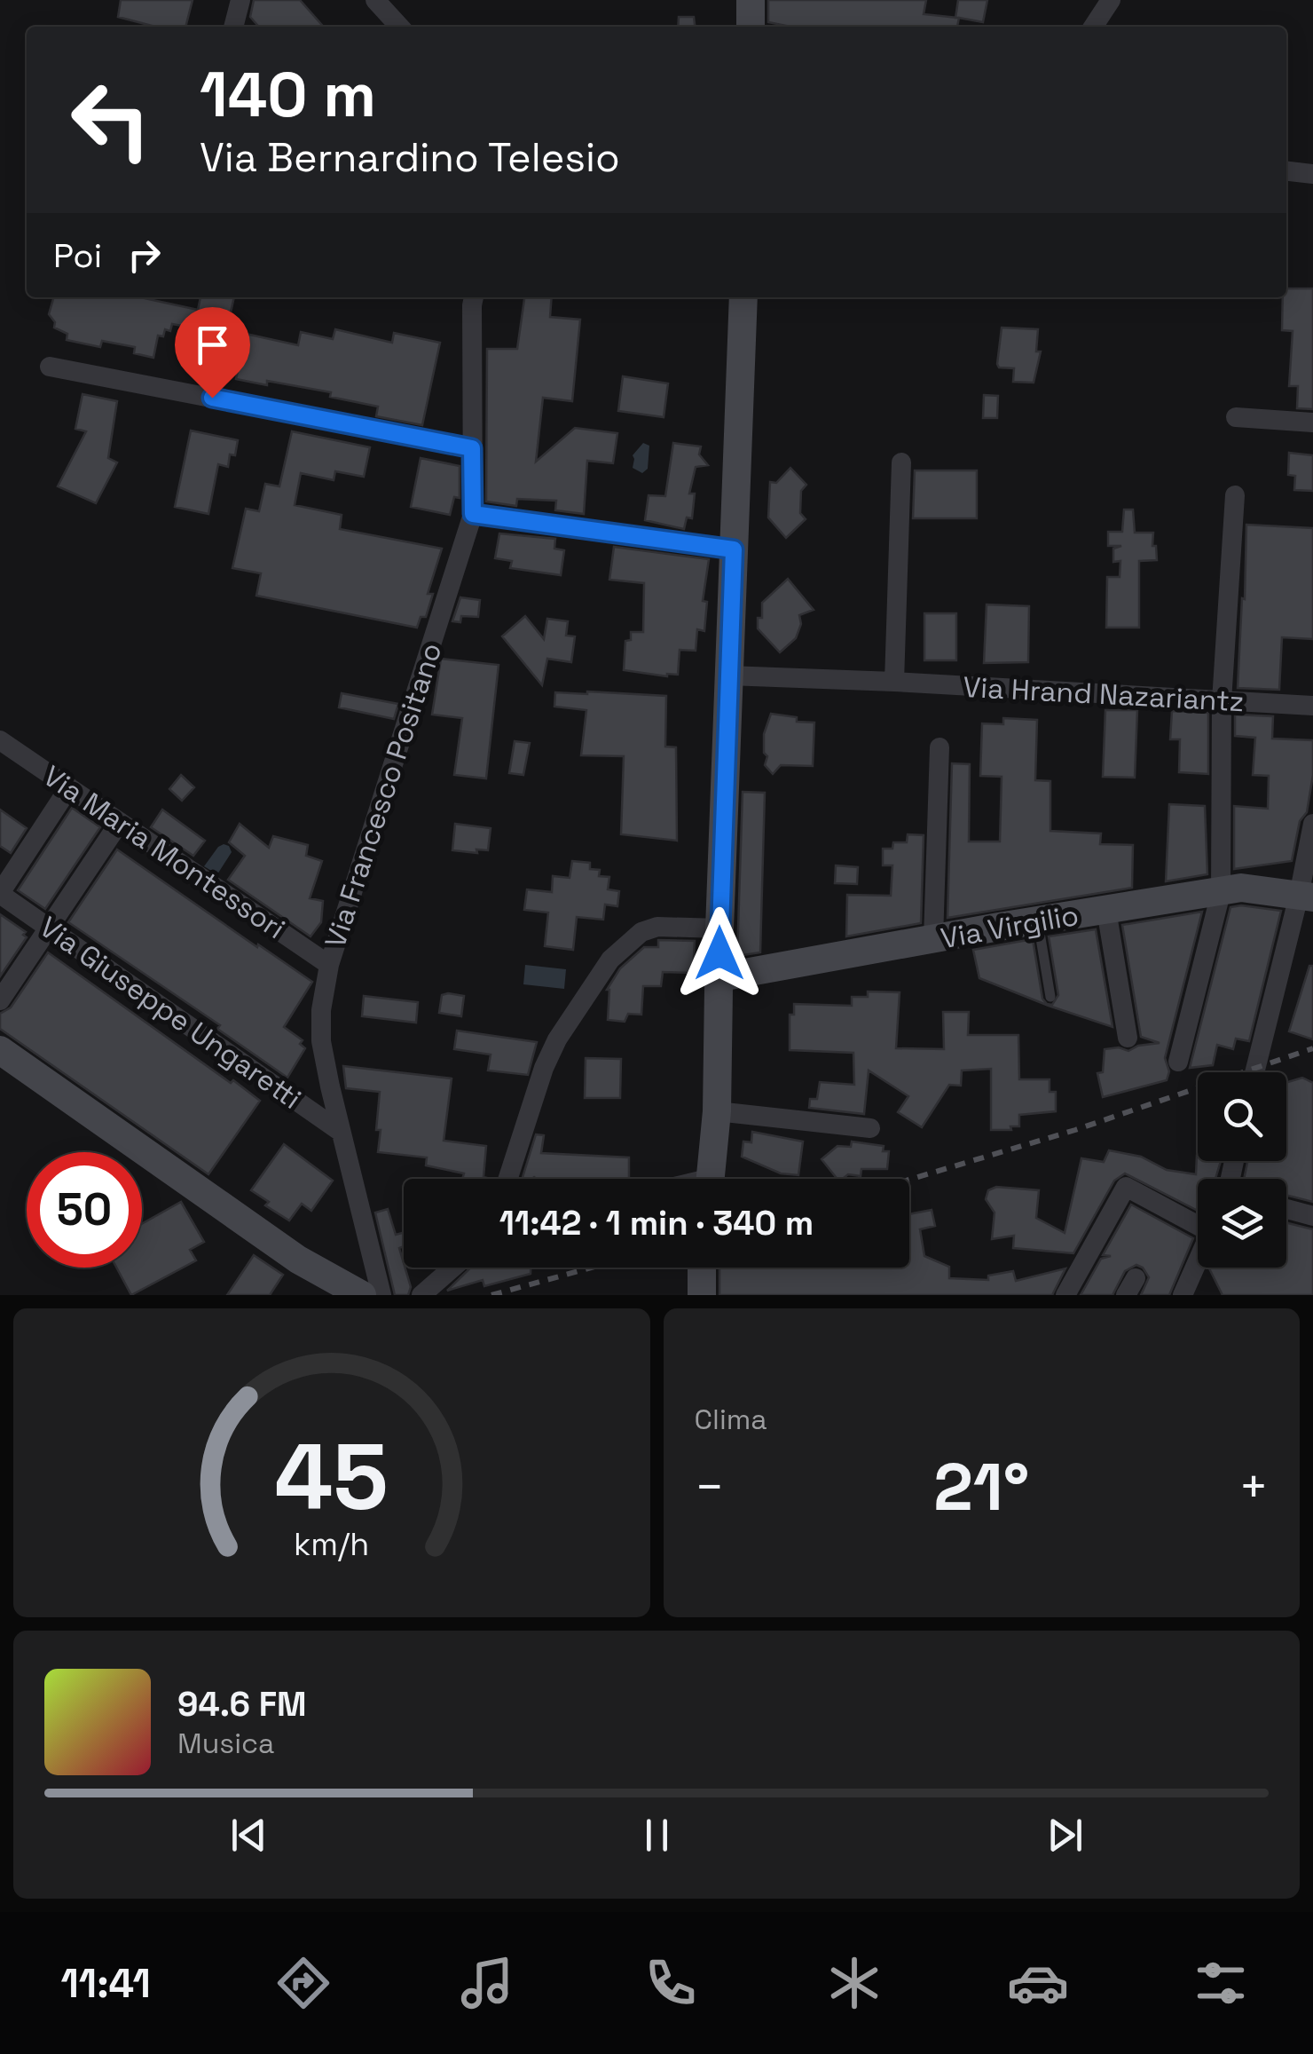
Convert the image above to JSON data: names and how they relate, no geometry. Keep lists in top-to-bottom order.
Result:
{
  "streets": {
    "street": [
      "Via Hrand Nazariantz",
      "Via Francesco Positano",
      "Via Maria Montessori",
      "Via Virgilio",
      "Via Giuseppe Ungaretti"
    ]
  },
  "crossings": [
    ["Via Francesco Positano", "Via Maria Montessori"],
    ["Via Francesco Positano", "Via Giuseppe Ungaretti"]
  ],
  "page": {
    "turn": ["140 m", "Via Bernardino Telesio"],
    "then": "Poi",
    "limit": "50",
    "trip": "11:42 · 1 min · 340 m",
    "tile": "Clima",
    "heat": ["−", "21°", "+"],
    "song": ["94.6 FM", "Musica"],
    "tabs": "11:41",
    "gauge": ["45", "km/h"]
  }
}
